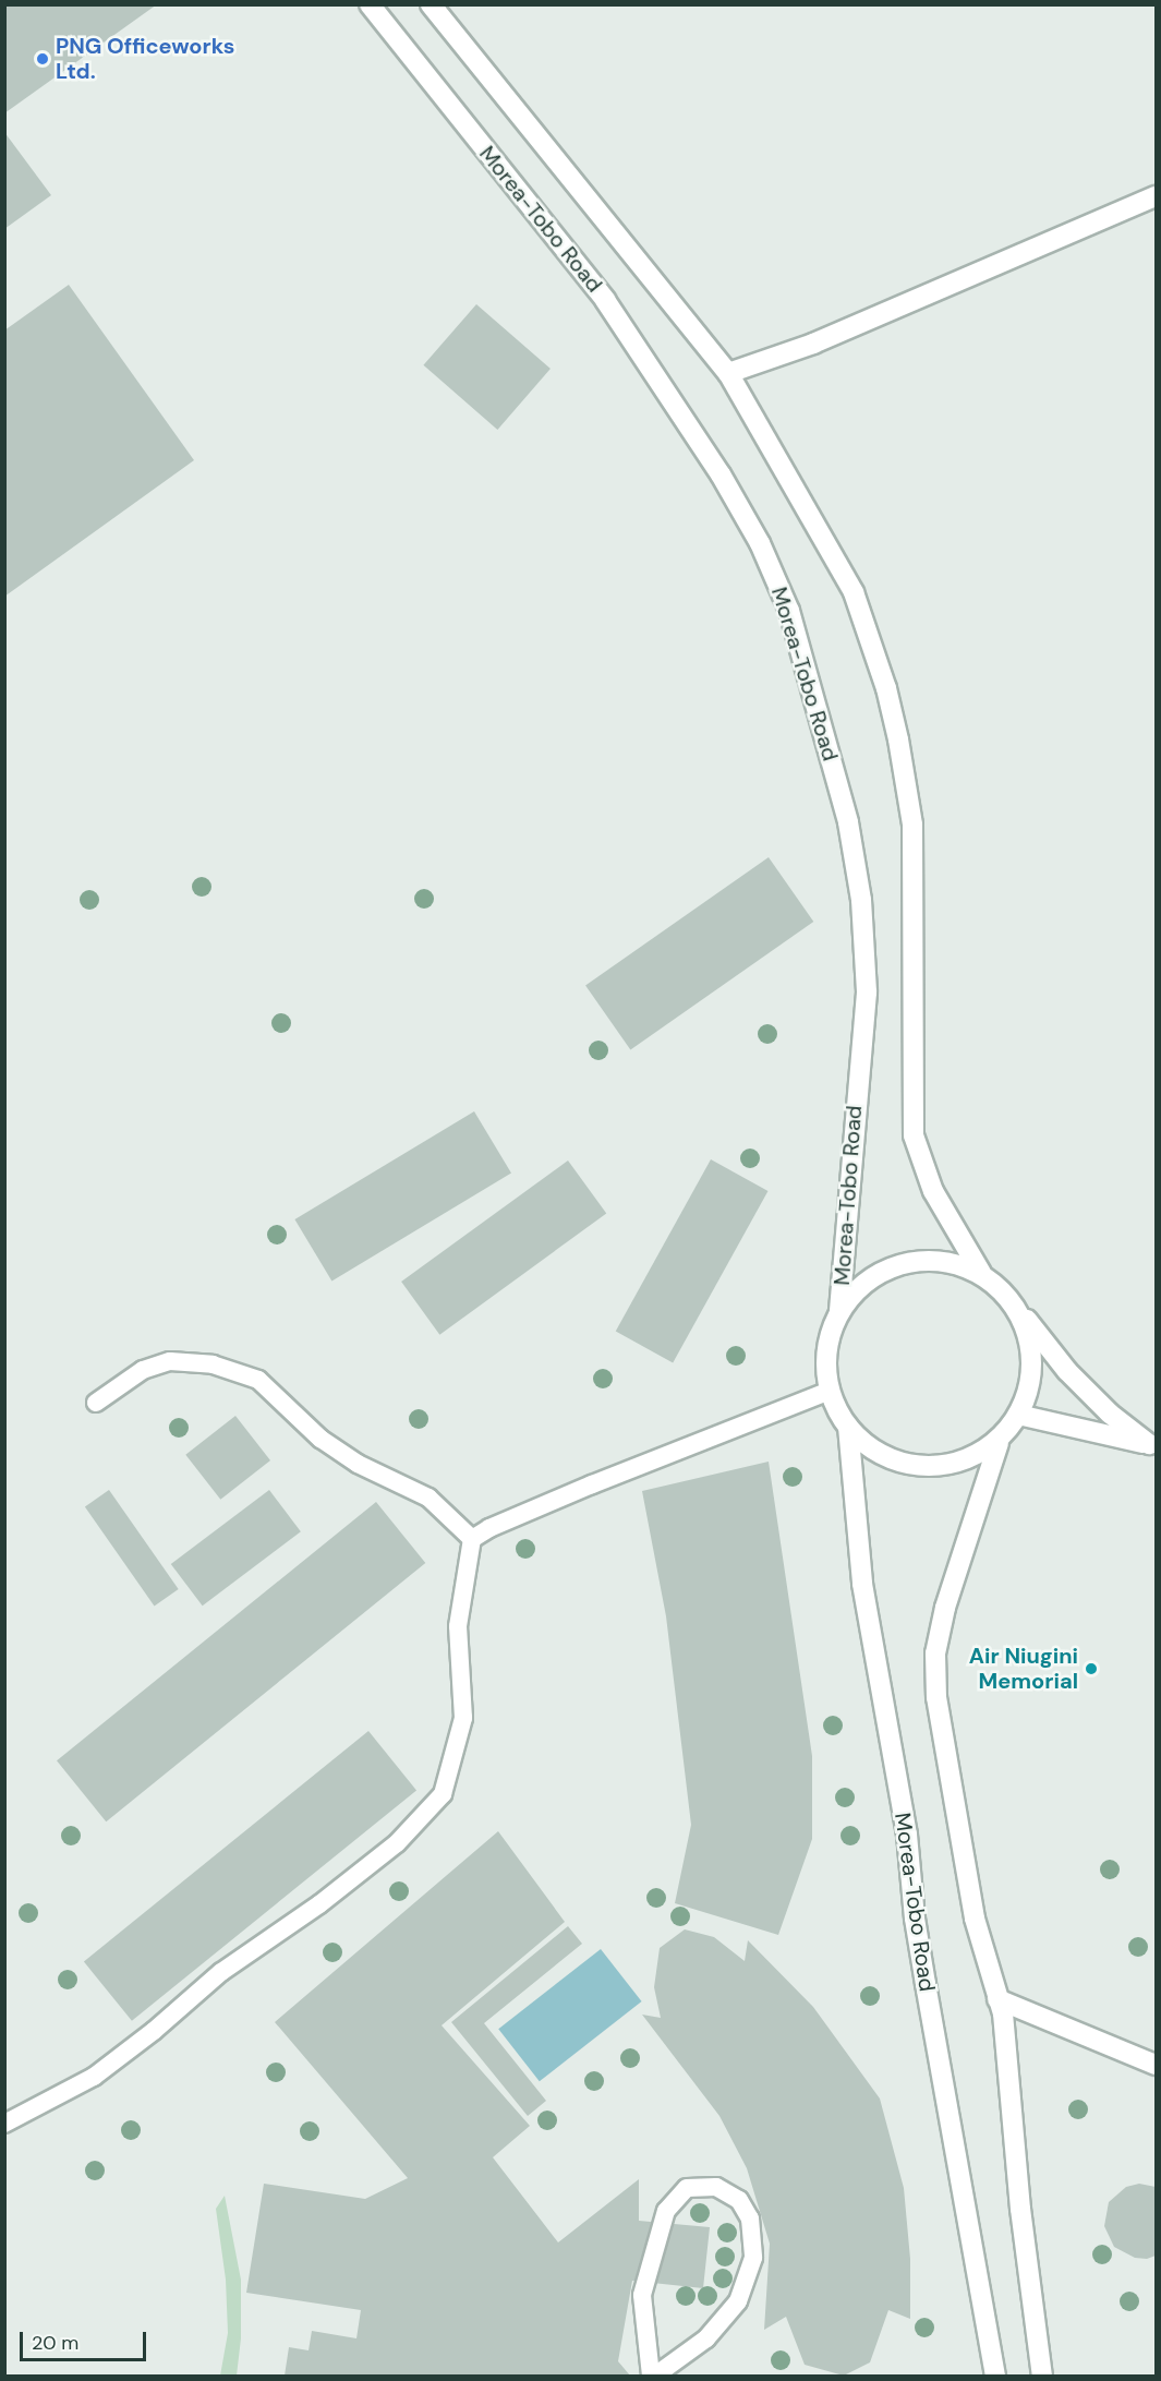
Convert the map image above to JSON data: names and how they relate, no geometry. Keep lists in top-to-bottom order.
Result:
{
  "streets": {
    "main road": ["Morea-Tobo Road"]
  },
  "places": ["PNG Officeworks Ltd.", "Air Niugini Memorial"],
  "scale_bar": "20 m"
}
